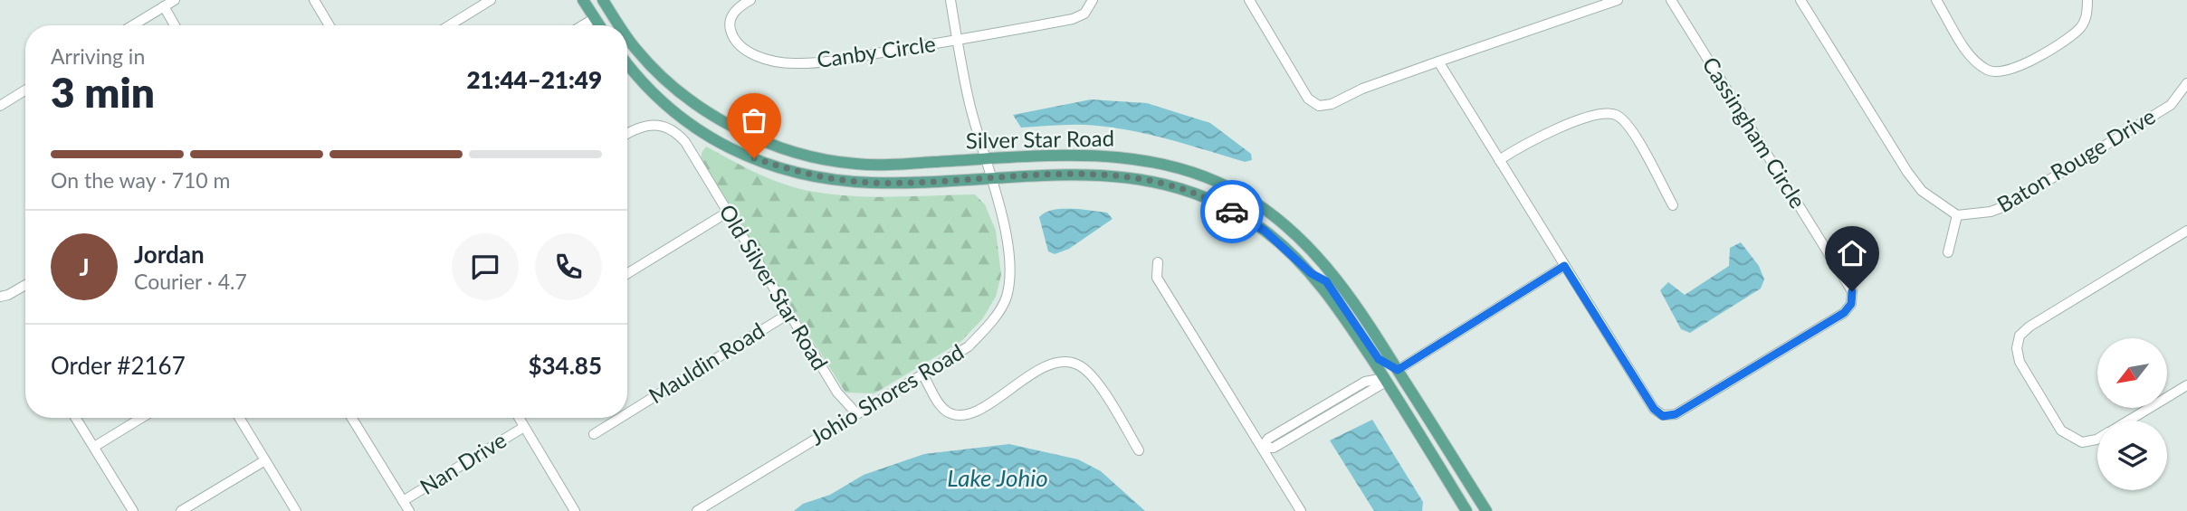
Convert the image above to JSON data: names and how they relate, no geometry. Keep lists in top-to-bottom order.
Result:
{
  "streets": {
    "main road": ["Silver Star Road"],
    "street": [
      "Canby Circle",
      "Cassingham Circle",
      "Baton Rouge Drive",
      "Old Silver Star Road",
      "Mauldin Road",
      "Johio Shores Road",
      "Nan Drive"
    ]
  },
  "crossings": [
    ["Canby Circle", "Johio Shores Road"],
    ["Silver Star Road", "Johio Shores Road"],
    ["Old Silver Star Road", "Mauldin Road"],
    ["Old Silver Star Road", "Johio Shores Road"]
  ],
  "water": ["Lake Johio"],
  "north": "bottom left",
  "page": {
    "heading": ["3 min", "Arriving in", "21:44–21:49"],
    "panel": [
      "Jordan",
      "Courier · 4.7",
      "Order #2167",
      "$34.85"
    ],
    "bar": "On the way · 710 m",
    "round": "J"
  }
}
